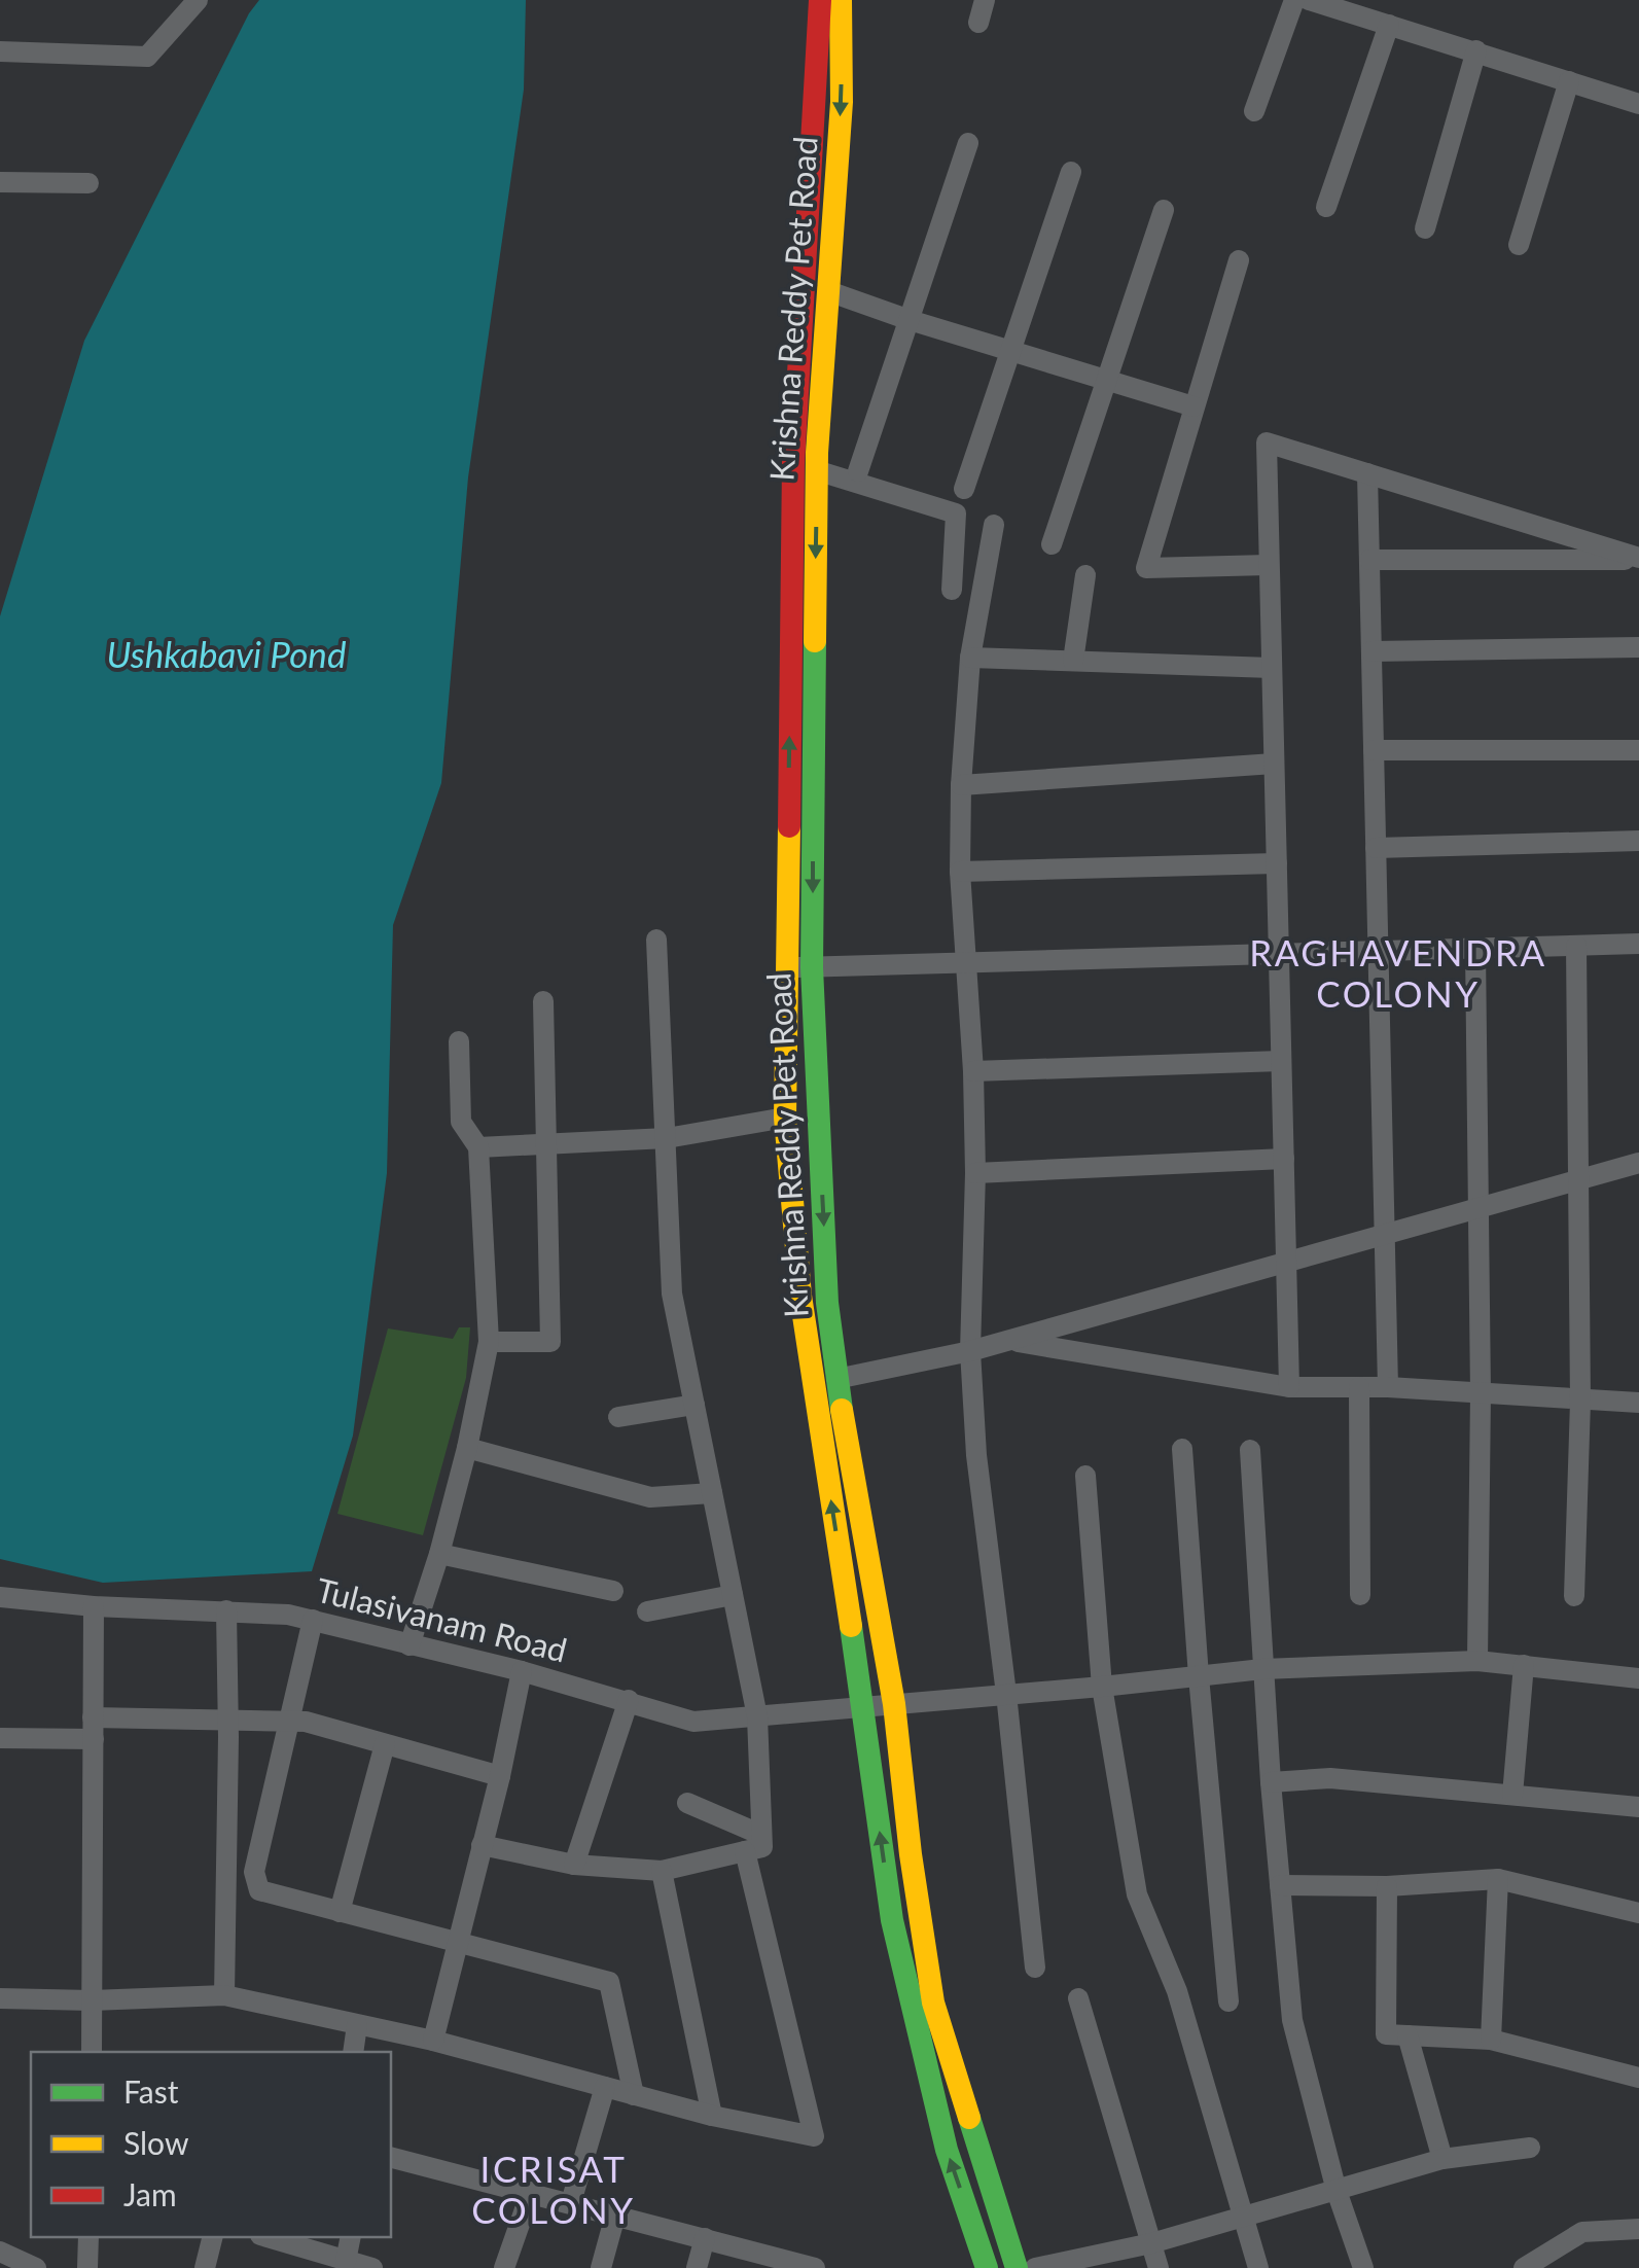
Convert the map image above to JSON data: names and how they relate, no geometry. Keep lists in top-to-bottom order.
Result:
{
  "streets": {
    "main road": ["Krishna Reddy Pet Road"],
    "street": ["Tulasivanam Road"]
  },
  "crossings": [
    ["Krishna Reddy Pet Road", "Tulasivanam Road"]
  ],
  "districts": ["RAGHAVENDRA COLONY", "ICRISAT COLONY"],
  "water": ["Ushkabavi Pond"],
  "legend": ["Fast", "Slow", "Jam"]
}
